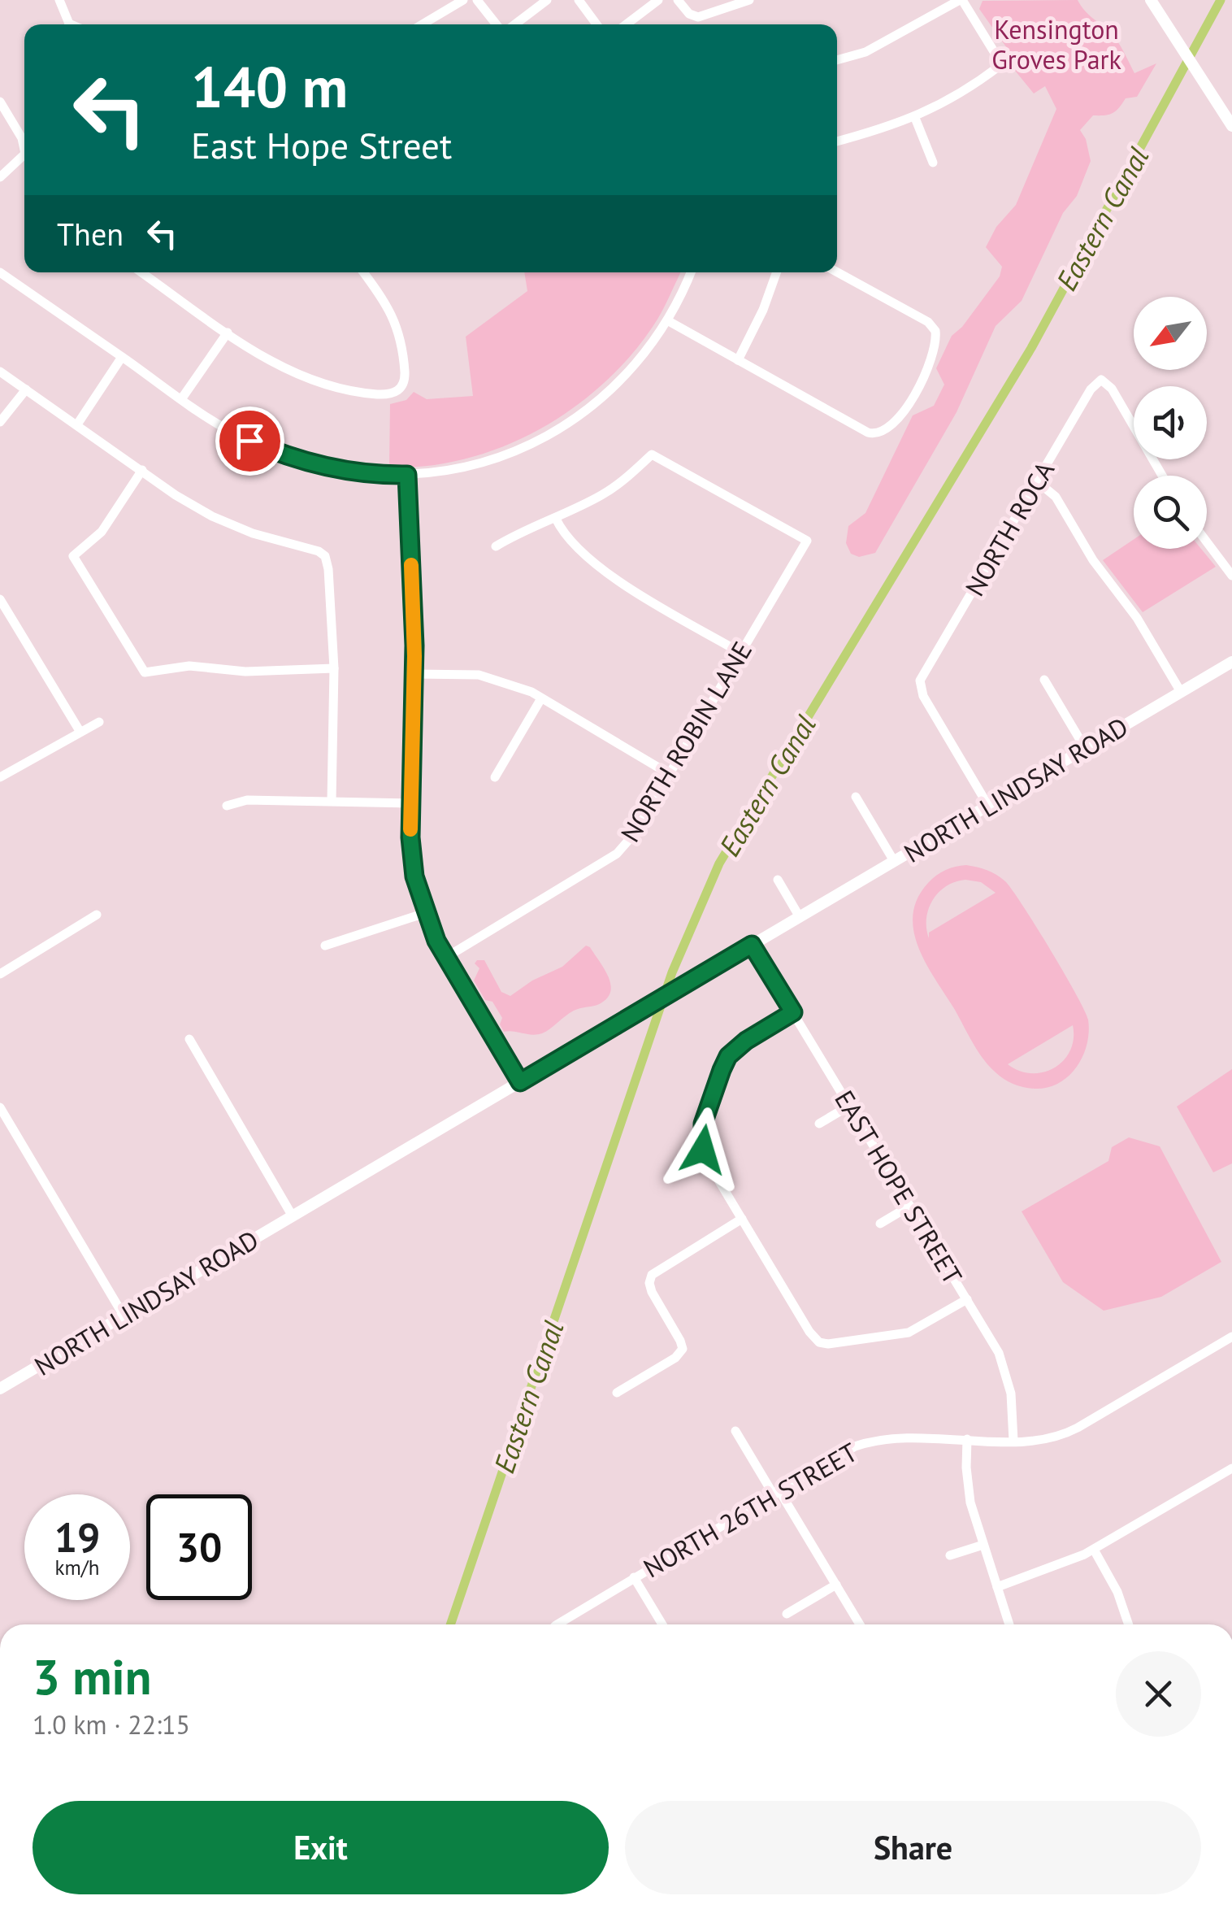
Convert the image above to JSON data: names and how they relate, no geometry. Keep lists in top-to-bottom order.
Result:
{
  "streets": {
    "main road": ["NORTH LINDSAY ROAD"],
    "street": [
      "NORTH ROCA",
      "NORTH ROBIN LANE",
      "EAST HOPE STREET",
      "NORTH 26TH STREET"
    ]
  },
  "crossings": [
    ["NORTH ROCA", "NORTH LINDSAY ROAD"],
    ["NORTH LINDSAY ROAD", "EAST HOPE STREET"],
    ["EAST HOPE STREET", "NORTH 26TH STREET"]
  ],
  "water": ["Eastern Canal"],
  "parks": ["Kensington Groves Park"],
  "north": "bottom left",
  "page": {
    "turn": ["140 m", "East Hope Street"],
    "then": "Then",
    "speed": "19 km/h",
    "limit": "30",
    "heading": ["3 min", "1.0 km · 22:15"],
    "buttons": ["Exit", "Share"]
  }
}
